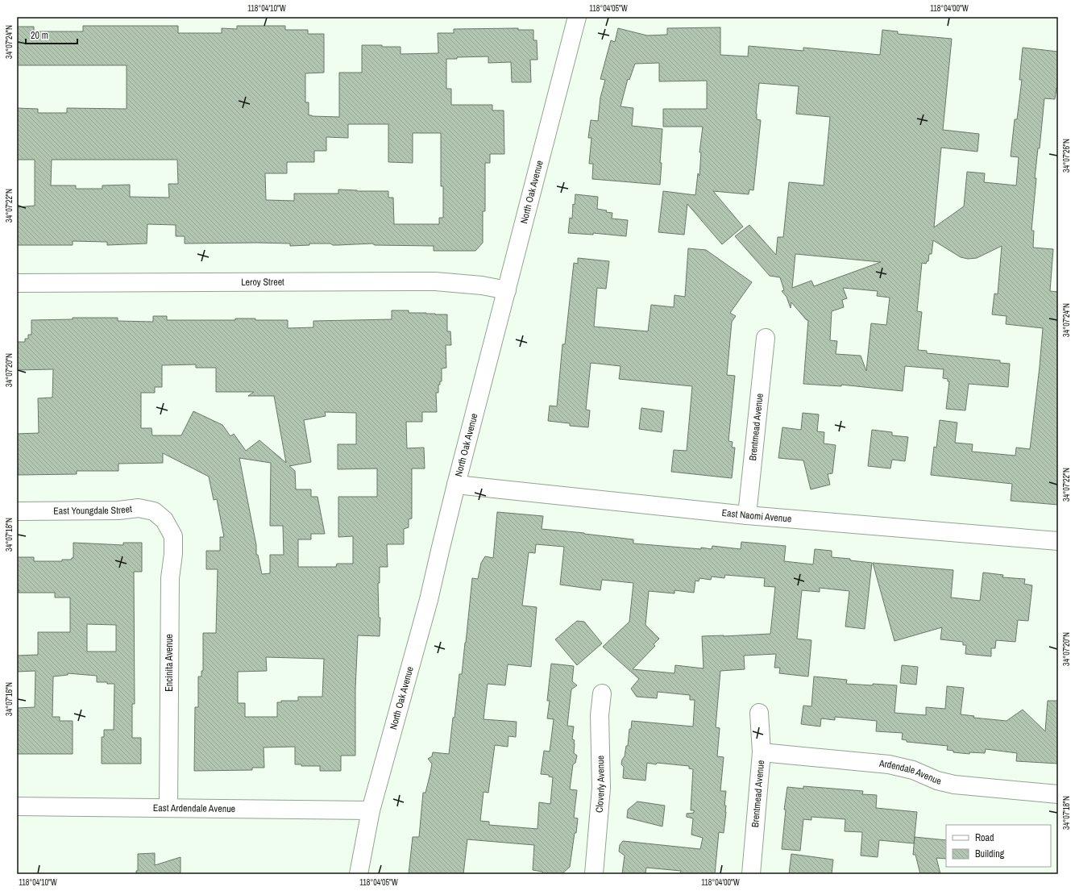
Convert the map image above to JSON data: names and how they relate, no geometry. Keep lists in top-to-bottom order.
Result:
{
  "streets": {
    "street": [
      "North Oak Avenue",
      "Leroy Street",
      "Brentmead Avenue",
      "East Youngdale Street",
      "East Naomi Avenue",
      "Encinita Avenue",
      "Ardendale Avenue",
      "Cloverly Avenue",
      "East Ardendale Avenue"
    ]
  },
  "crossings": [
    ["North Oak Avenue", "Leroy Street"],
    ["North Oak Avenue", "East Naomi Avenue"],
    ["North Oak Avenue", "East Ardendale Avenue"],
    ["Brentmead Avenue", "East Naomi Avenue"],
    ["Brentmead Avenue", "Ardendale Avenue"],
    ["East Youngdale Street", "Encinita Avenue"],
    ["Encinita Avenue", "East Ardendale Avenue"]
  ],
  "legend": ["Road", "Building"],
  "scale_bar": "20 m",
  "coordinates": [
    "118°04'10\"W",
    "118°04'05\"W",
    "118°04'00\"W",
    "34°07'24\"N",
    "34°07'26\"N",
    "34°07'22\"N",
    "34°07'20\"N",
    "34°07'18\"N",
    "34°07'16\"N"
  ]
}
